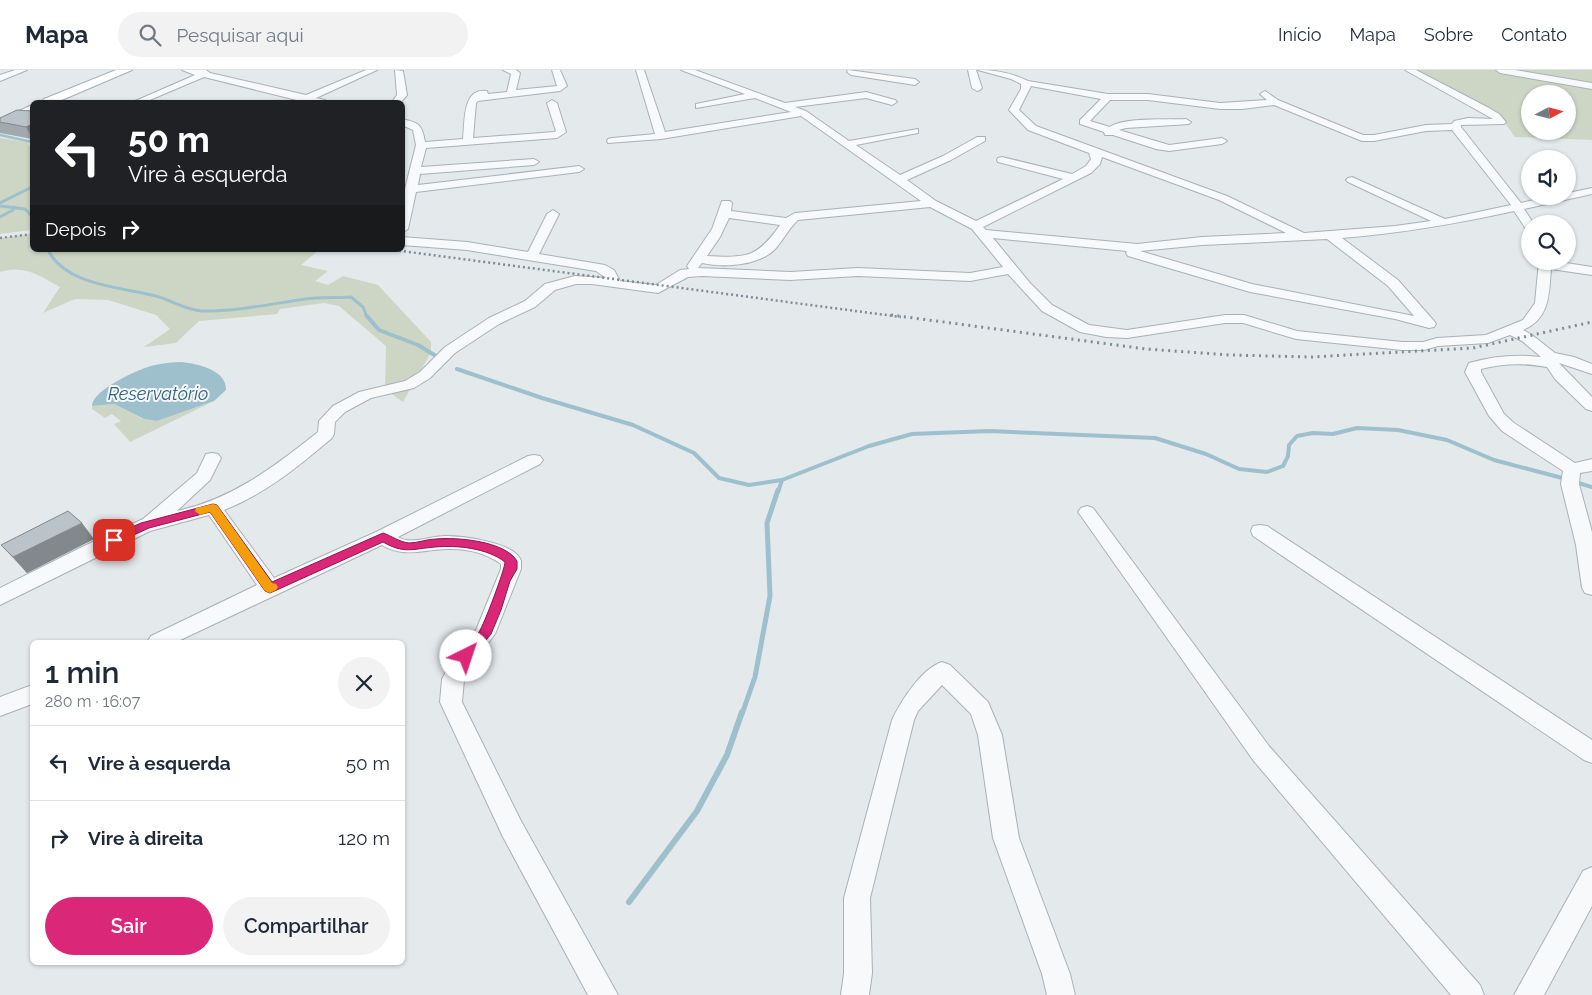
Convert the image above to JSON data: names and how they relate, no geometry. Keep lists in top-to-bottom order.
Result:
{
  "water": ["Reservatório"],
  "north": "right",
  "page": {
    "header": "Mapa",
    "search": "Pesquisar aqui",
    "nav": [
      "Início",
      "Mapa",
      "Sobre",
      "Contato"
    ],
    "turn": ["50 m", "Vire à esquerda"],
    "then": "Depois",
    "heading": ["1 min", "280 m · 16:07"],
    "list": [
      {
        "name": "Vire à esquerda",
        "value": "50 m"
      },
      {
        "name": "Vire à direita",
        "value": "120 m"
      }
    ],
    "buttons": ["Sair", "Compartilhar"]
  }
}
